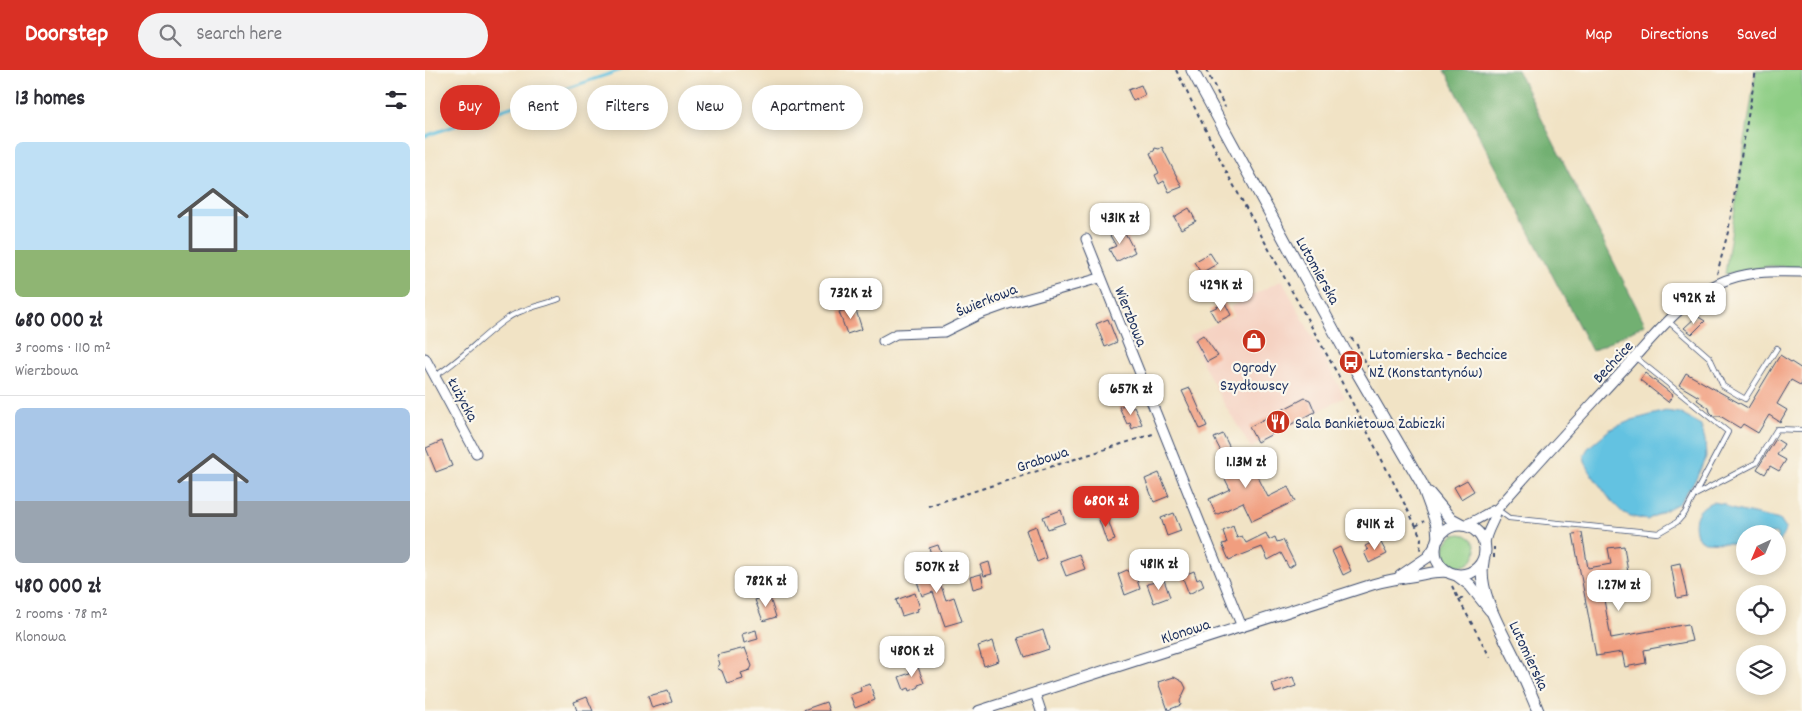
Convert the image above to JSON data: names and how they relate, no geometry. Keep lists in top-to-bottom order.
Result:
{
  "streets": {
    "main road": ["Lutomierska"],
    "street": [
      "Świerkowa",
      "Wierzbowa",
      "Bechcice",
      "Łużycka",
      "Klonowa"
    ],
    "path": ["Grabowa"]
  },
  "crossings": [
    ["Lutomierska", "Bechcice"],
    ["Lutomierska", "Klonowa"],
    ["Świerkowa", "Wierzbowa"],
    ["Wierzbowa", "Grabowa"],
    ["Wierzbowa", "Klonowa"],
    ["Bechcice", "Klonowa"]
  ],
  "places": {
    "shop": ["Ogrody Szydłowscy"],
    "bus stop": ["Lutomierska - Bechcice NŻ (Konstantynów)"],
    "restaurant": ["Sala Bankietowa Żabiczki"]
  },
  "north": "bottom left",
  "page": {
    "header": "Doorstep",
    "search": "Search here",
    "nav": ["Map", "Directions", "Saved"],
    "heading": "13 homes",
    "chip": [
      "Buy",
      "Rent",
      "Filters",
      "New",
      "Apartment"
    ],
    "list": [
      {
        "name": "680 000 zł",
        "note": "3 rooms · 110 m² · Wierzbowa"
      },
      {
        "name": "480 000 zł",
        "note": "2 rooms · 78 m² · Klonowa"
      }
    ],
    "price": [
      "431K zł",
      "429K zł",
      "732K zł",
      "492K zł",
      "657K zł",
      "1.13M zł",
      "680K zł",
      "841K zł",
      "481K zł",
      "507K zł",
      "782K zł",
      "1.27M zł",
      "480K zł"
    ]
  }
}
